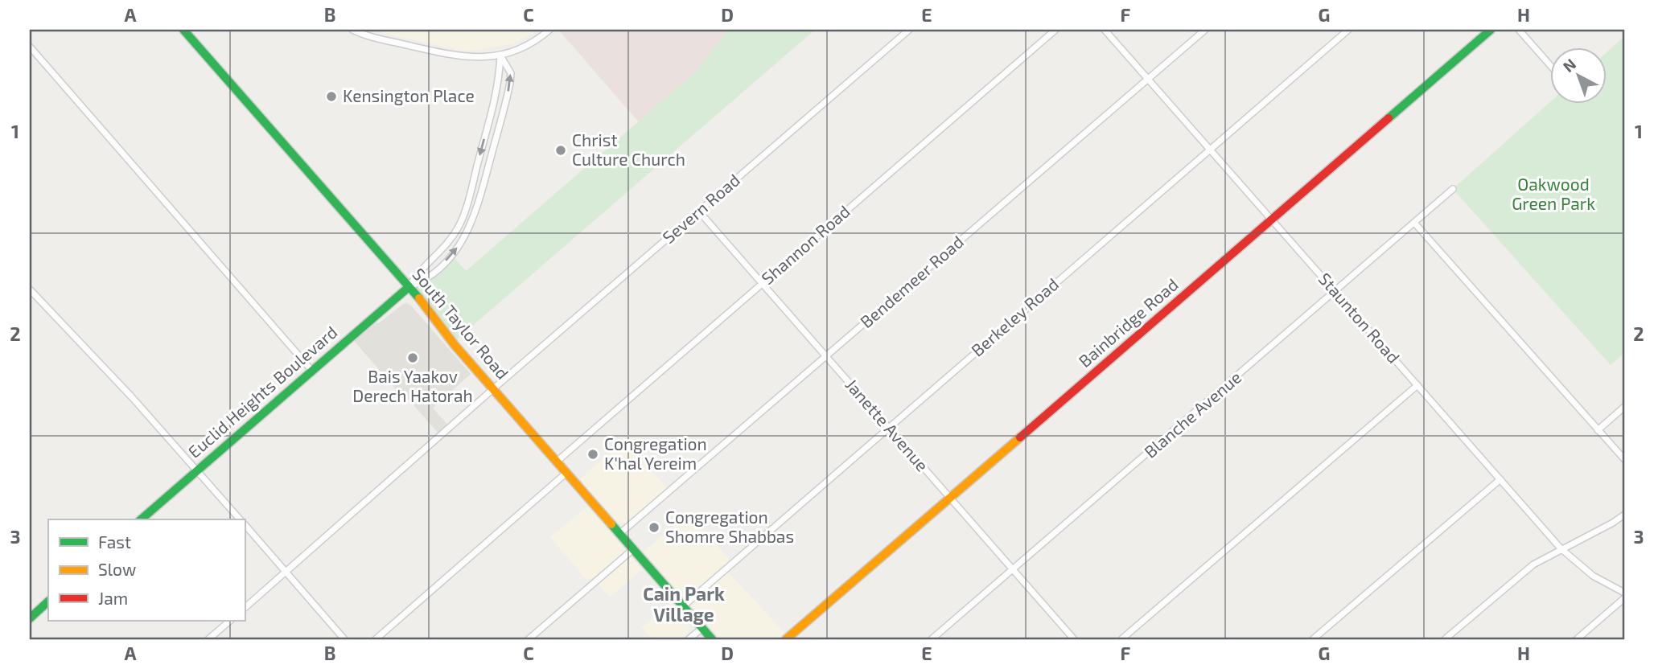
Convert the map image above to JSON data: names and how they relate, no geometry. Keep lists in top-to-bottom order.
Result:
{
  "streets": {
    "street": [
      "Severn Road",
      "Shannon Road",
      "Bendemeer Road",
      "Berkeley Road",
      "Staunton Road",
      "Bainbridge Road",
      "South Taylor Road",
      "Euclid Heights Boulevard",
      "Blanche Avenue",
      "Janette Avenue"
    ]
  },
  "crossings": [
    ["Severn Road", "South Taylor Road"],
    ["Severn Road", "Janette Avenue"],
    ["Shannon Road", "South Taylor Road"],
    ["Shannon Road", "Janette Avenue"],
    ["Bendemeer Road", "Staunton Road"],
    ["Bendemeer Road", "South Taylor Road"],
    ["Bendemeer Road", "Janette Avenue"],
    ["Berkeley Road", "Staunton Road"],
    ["Berkeley Road", "South Taylor Road"],
    ["Berkeley Road", "Janette Avenue"],
    ["Staunton Road", "Bainbridge Road"],
    ["Staunton Road", "Blanche Avenue"],
    ["Bainbridge Road", "Janette Avenue"],
    ["South Taylor Road", "Euclid Heights Boulevard"],
    ["Blanche Avenue", "Janette Avenue"]
  ],
  "districts": ["Cain Park Village"],
  "parks": ["Oakwood Green Park"],
  "places": [
    "Kensington Place",
    "Christ Culture Church",
    "Bais Yaakov Derech Hatorah",
    "Congregation K'hal Yereim",
    "Congregation Shomre Shabbas"
  ],
  "legend": ["Fast", "Slow", "Jam"],
  "north": "top left",
  "grid": {
    "columns": [
      "A",
      "B",
      "C",
      "D",
      "E",
      "F",
      "G",
      "H"
    ],
    "rows": ["1", "2", "3"]
  }
}
